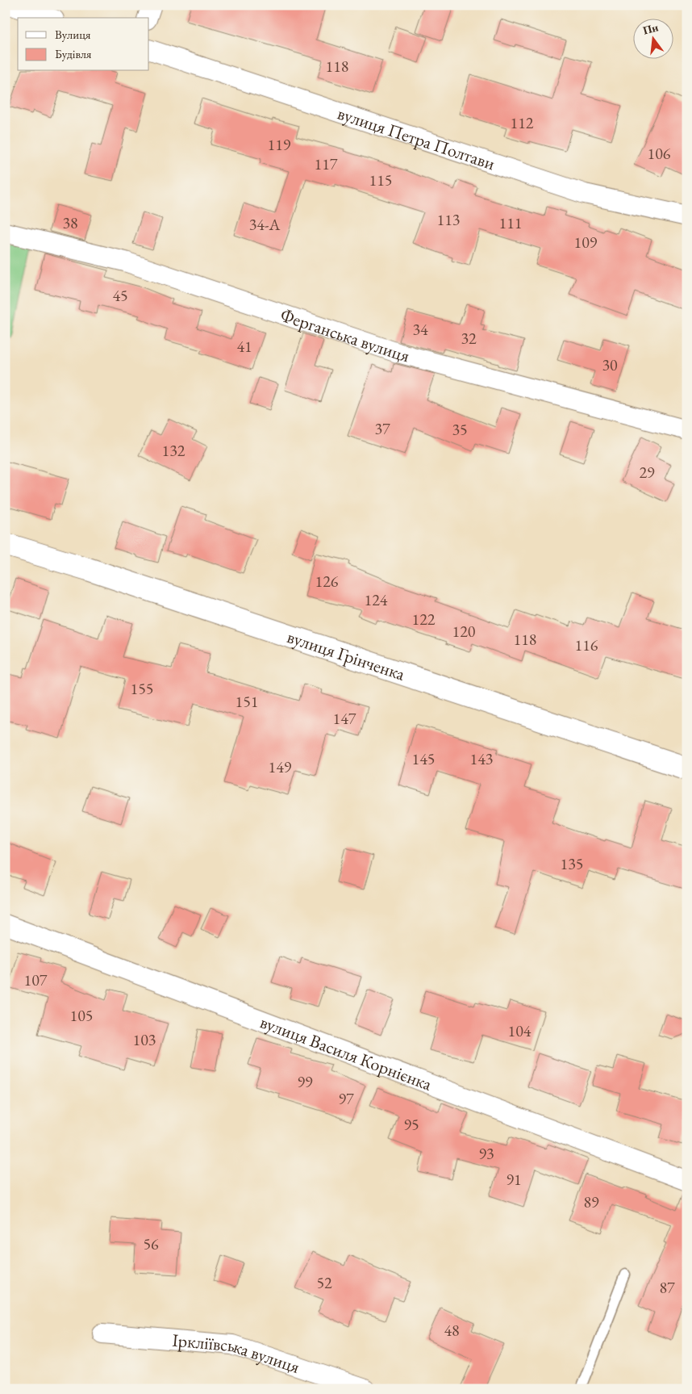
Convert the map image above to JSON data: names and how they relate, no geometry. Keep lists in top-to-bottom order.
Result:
{
  "streets": {
    "street": [
      "вулиця Петра Полтави",
      "Ферганська вулиця",
      "вулиця Грінченка",
      "вулиця Василя Корнієнка",
      "Іркліївська вулиця"
    ]
  },
  "house_numbers": [
    "118",
    "112",
    "119",
    "106",
    "117",
    "115",
    "113",
    "38",
    "111",
    "34-А",
    "109",
    "45",
    "34",
    "32",
    "41",
    "30",
    "37",
    "35",
    "132",
    "29",
    "126",
    "124",
    "122",
    "120",
    "118",
    "116",
    "155",
    "151",
    "147",
    "145",
    "143",
    "149",
    "135",
    "107",
    "105",
    "104",
    "103",
    "99",
    "97",
    "95",
    "93",
    "91",
    "89",
    "56",
    "52",
    "87",
    "48"
  ],
  "legend": ["Вулиця", "Будівля"],
  "north": "top"
}
